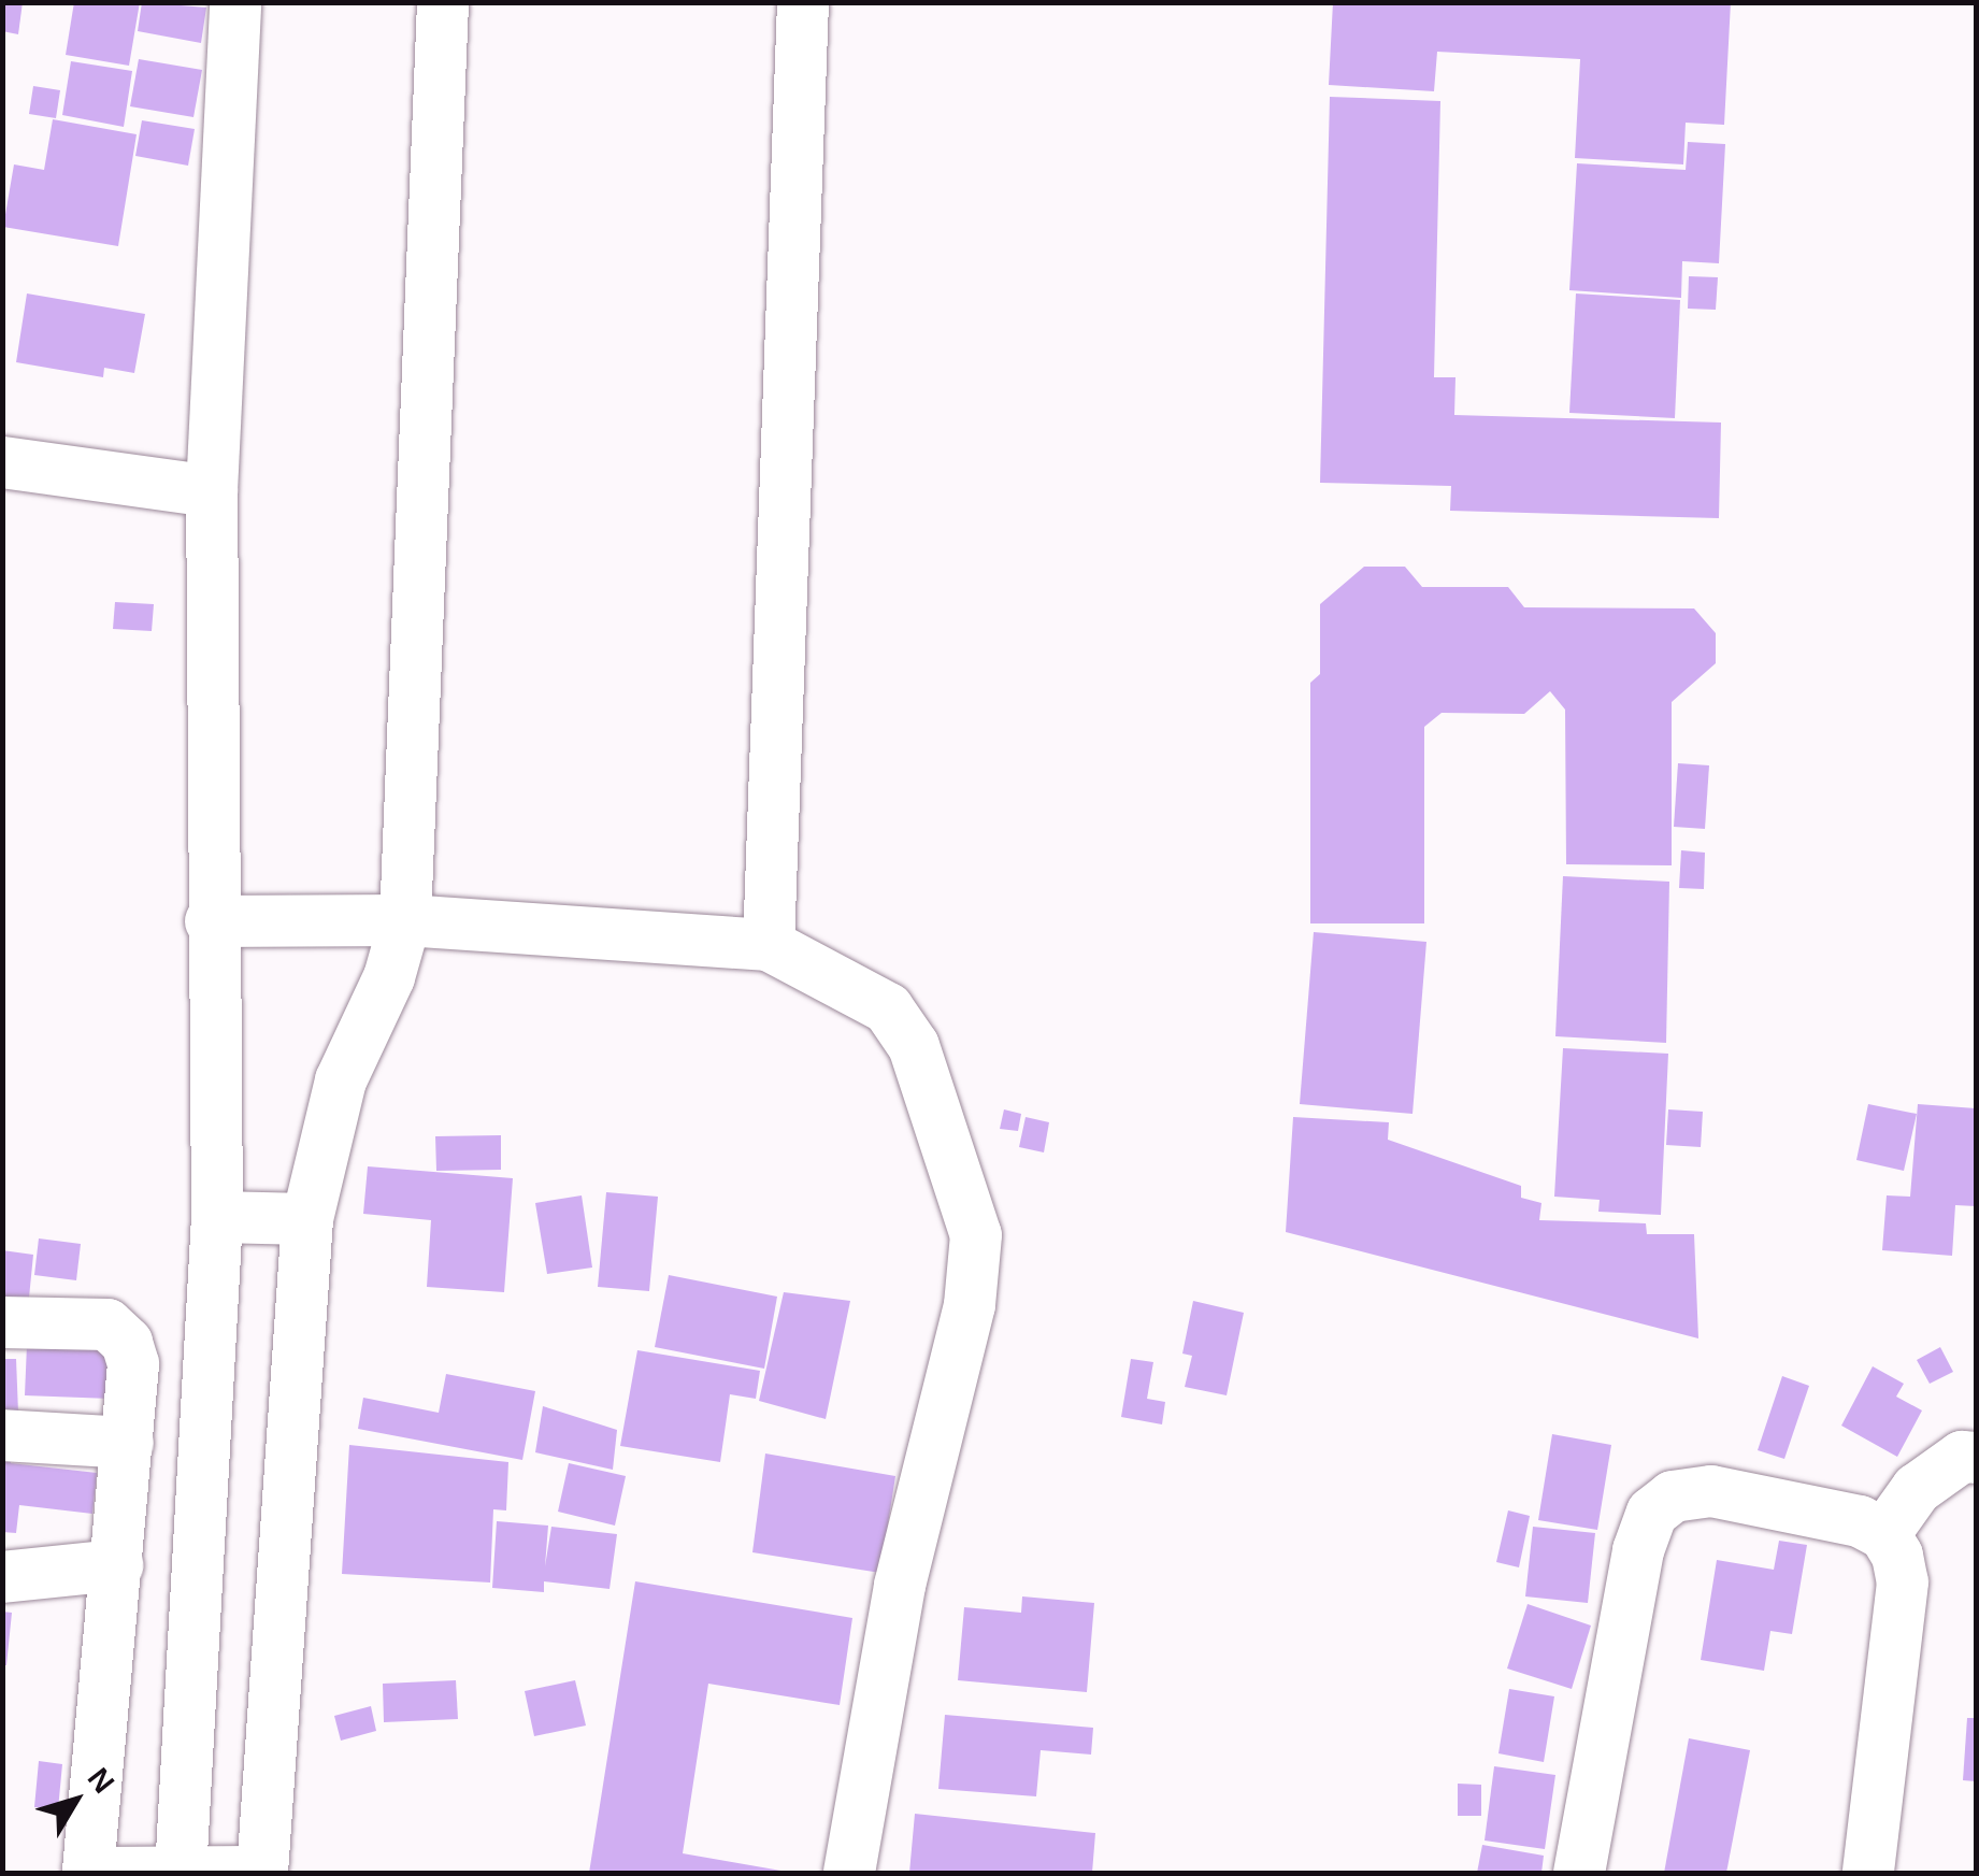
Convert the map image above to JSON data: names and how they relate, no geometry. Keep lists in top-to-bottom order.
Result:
{
  "north": "top right"
}
